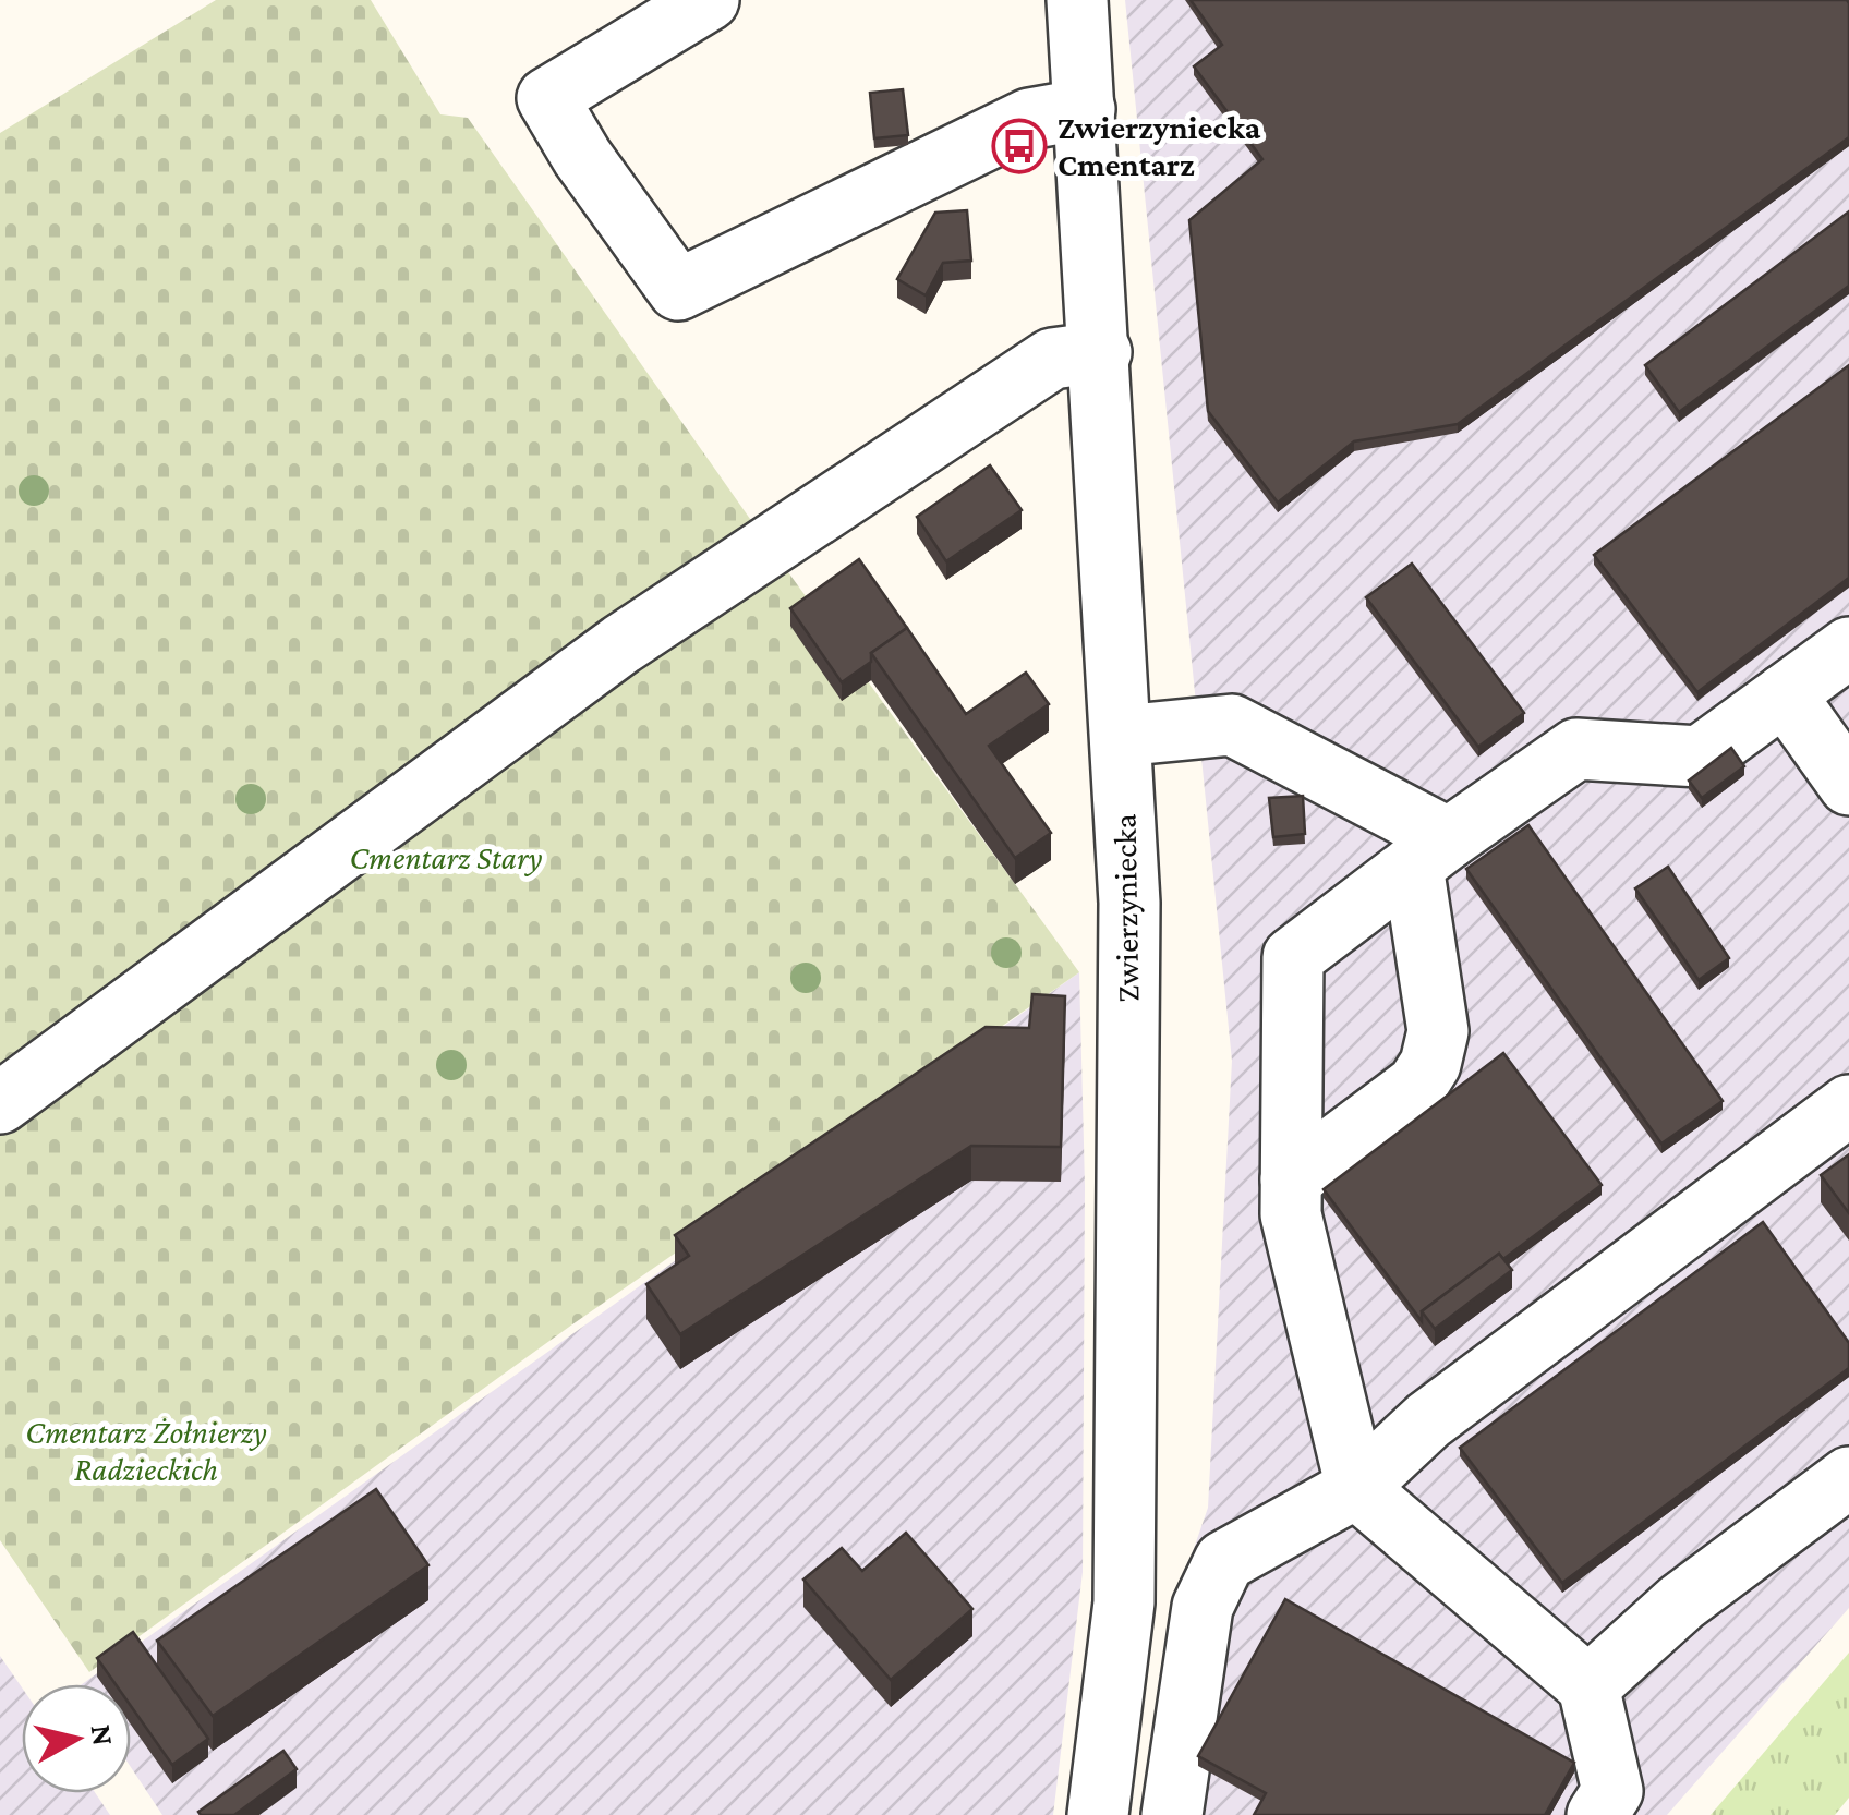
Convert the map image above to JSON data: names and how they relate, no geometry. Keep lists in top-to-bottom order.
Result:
{
  "streets": {
    "street": ["Zwierzyniecka"]
  },
  "parks": ["Cmentarz Stary", "Cmentarz Żołnierzy Radzieckich"],
  "places": {
    "bus stop": ["Zwierzyniecka Cmentarz"]
  },
  "north": "right"
}
